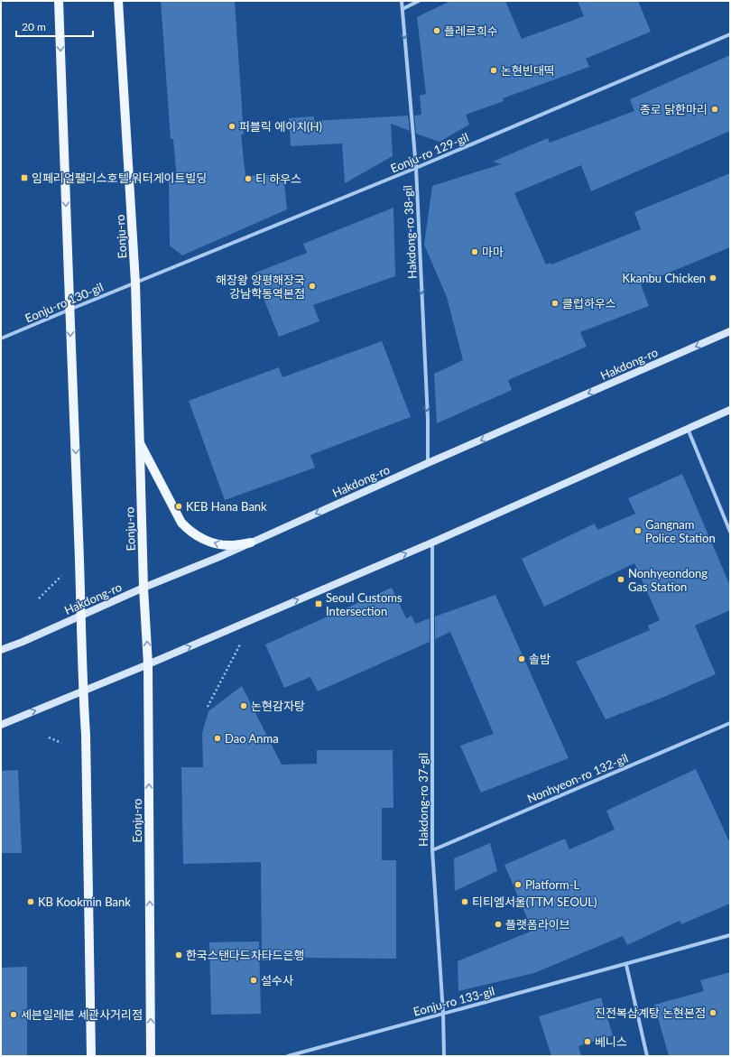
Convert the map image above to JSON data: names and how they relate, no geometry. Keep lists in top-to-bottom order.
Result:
{
  "streets": {
    "main road": ["Eonju-ro", "Hakdong-ro"],
    "street": [
      "Eonju-ro 129-gil",
      "Hakdong-ro 38-gil",
      "Eonju-ro 130-gil",
      "Nonhyeon-ro 132-gil",
      "Hakdong-ro 37-gil",
      "Eonju-ro 133-gil"
    ]
  },
  "crossings": [
    ["Eonju-ro 129-gil", "Hakdong-ro 38-gil"],
    ["Eonju-ro 129-gil", "Eonju-ro"],
    ["Eonju-ro 129-gil", "Eonju-ro 130-gil"],
    ["Hakdong-ro 38-gil", "Hakdong-ro"],
    ["Eonju-ro", "Eonju-ro 130-gil"],
    ["Eonju-ro", "Hakdong-ro"],
    ["Nonhyeon-ro 132-gil", "Hakdong-ro 37-gil"],
    ["Hakdong-ro 37-gil", "Eonju-ro 133-gil"]
  ],
  "one_way": ["Hakdong-ro 38-gil", "Hakdong-ro"],
  "places": {
    "other": [
      "플레르희수",
      "논현빈대떡",
      "종로 닭한마리",
      "퍼블릭 에이치(H)",
      "티 하우스",
      "마마",
      "Kkanbu Chicken",
      "해장왕 양평해장국 강남학동역본점",
      "클럽하우스",
      "KEB Hana Bank",
      "Gangnam Police Station",
      "Nonhyeondong Gas Station",
      "솔밤",
      "논현감자탕",
      "Dao Anma",
      "Platform-L",
      "KB Kookmin Bank",
      "티티엠서울(TTM SEOUL)",
      "플랫폼라이브",
      "한국스탠다드차타드은행",
      "설수사",
      "진전복삼계탕 논현본점",
      "세븐일레븐 세관사거리점",
      "베니스"
    ],
    "transit": ["임페리얼팰리스호텔.워터게이트빌딩", "Seoul Customs Intersection"]
  },
  "scale_bar": "20 m"
}
